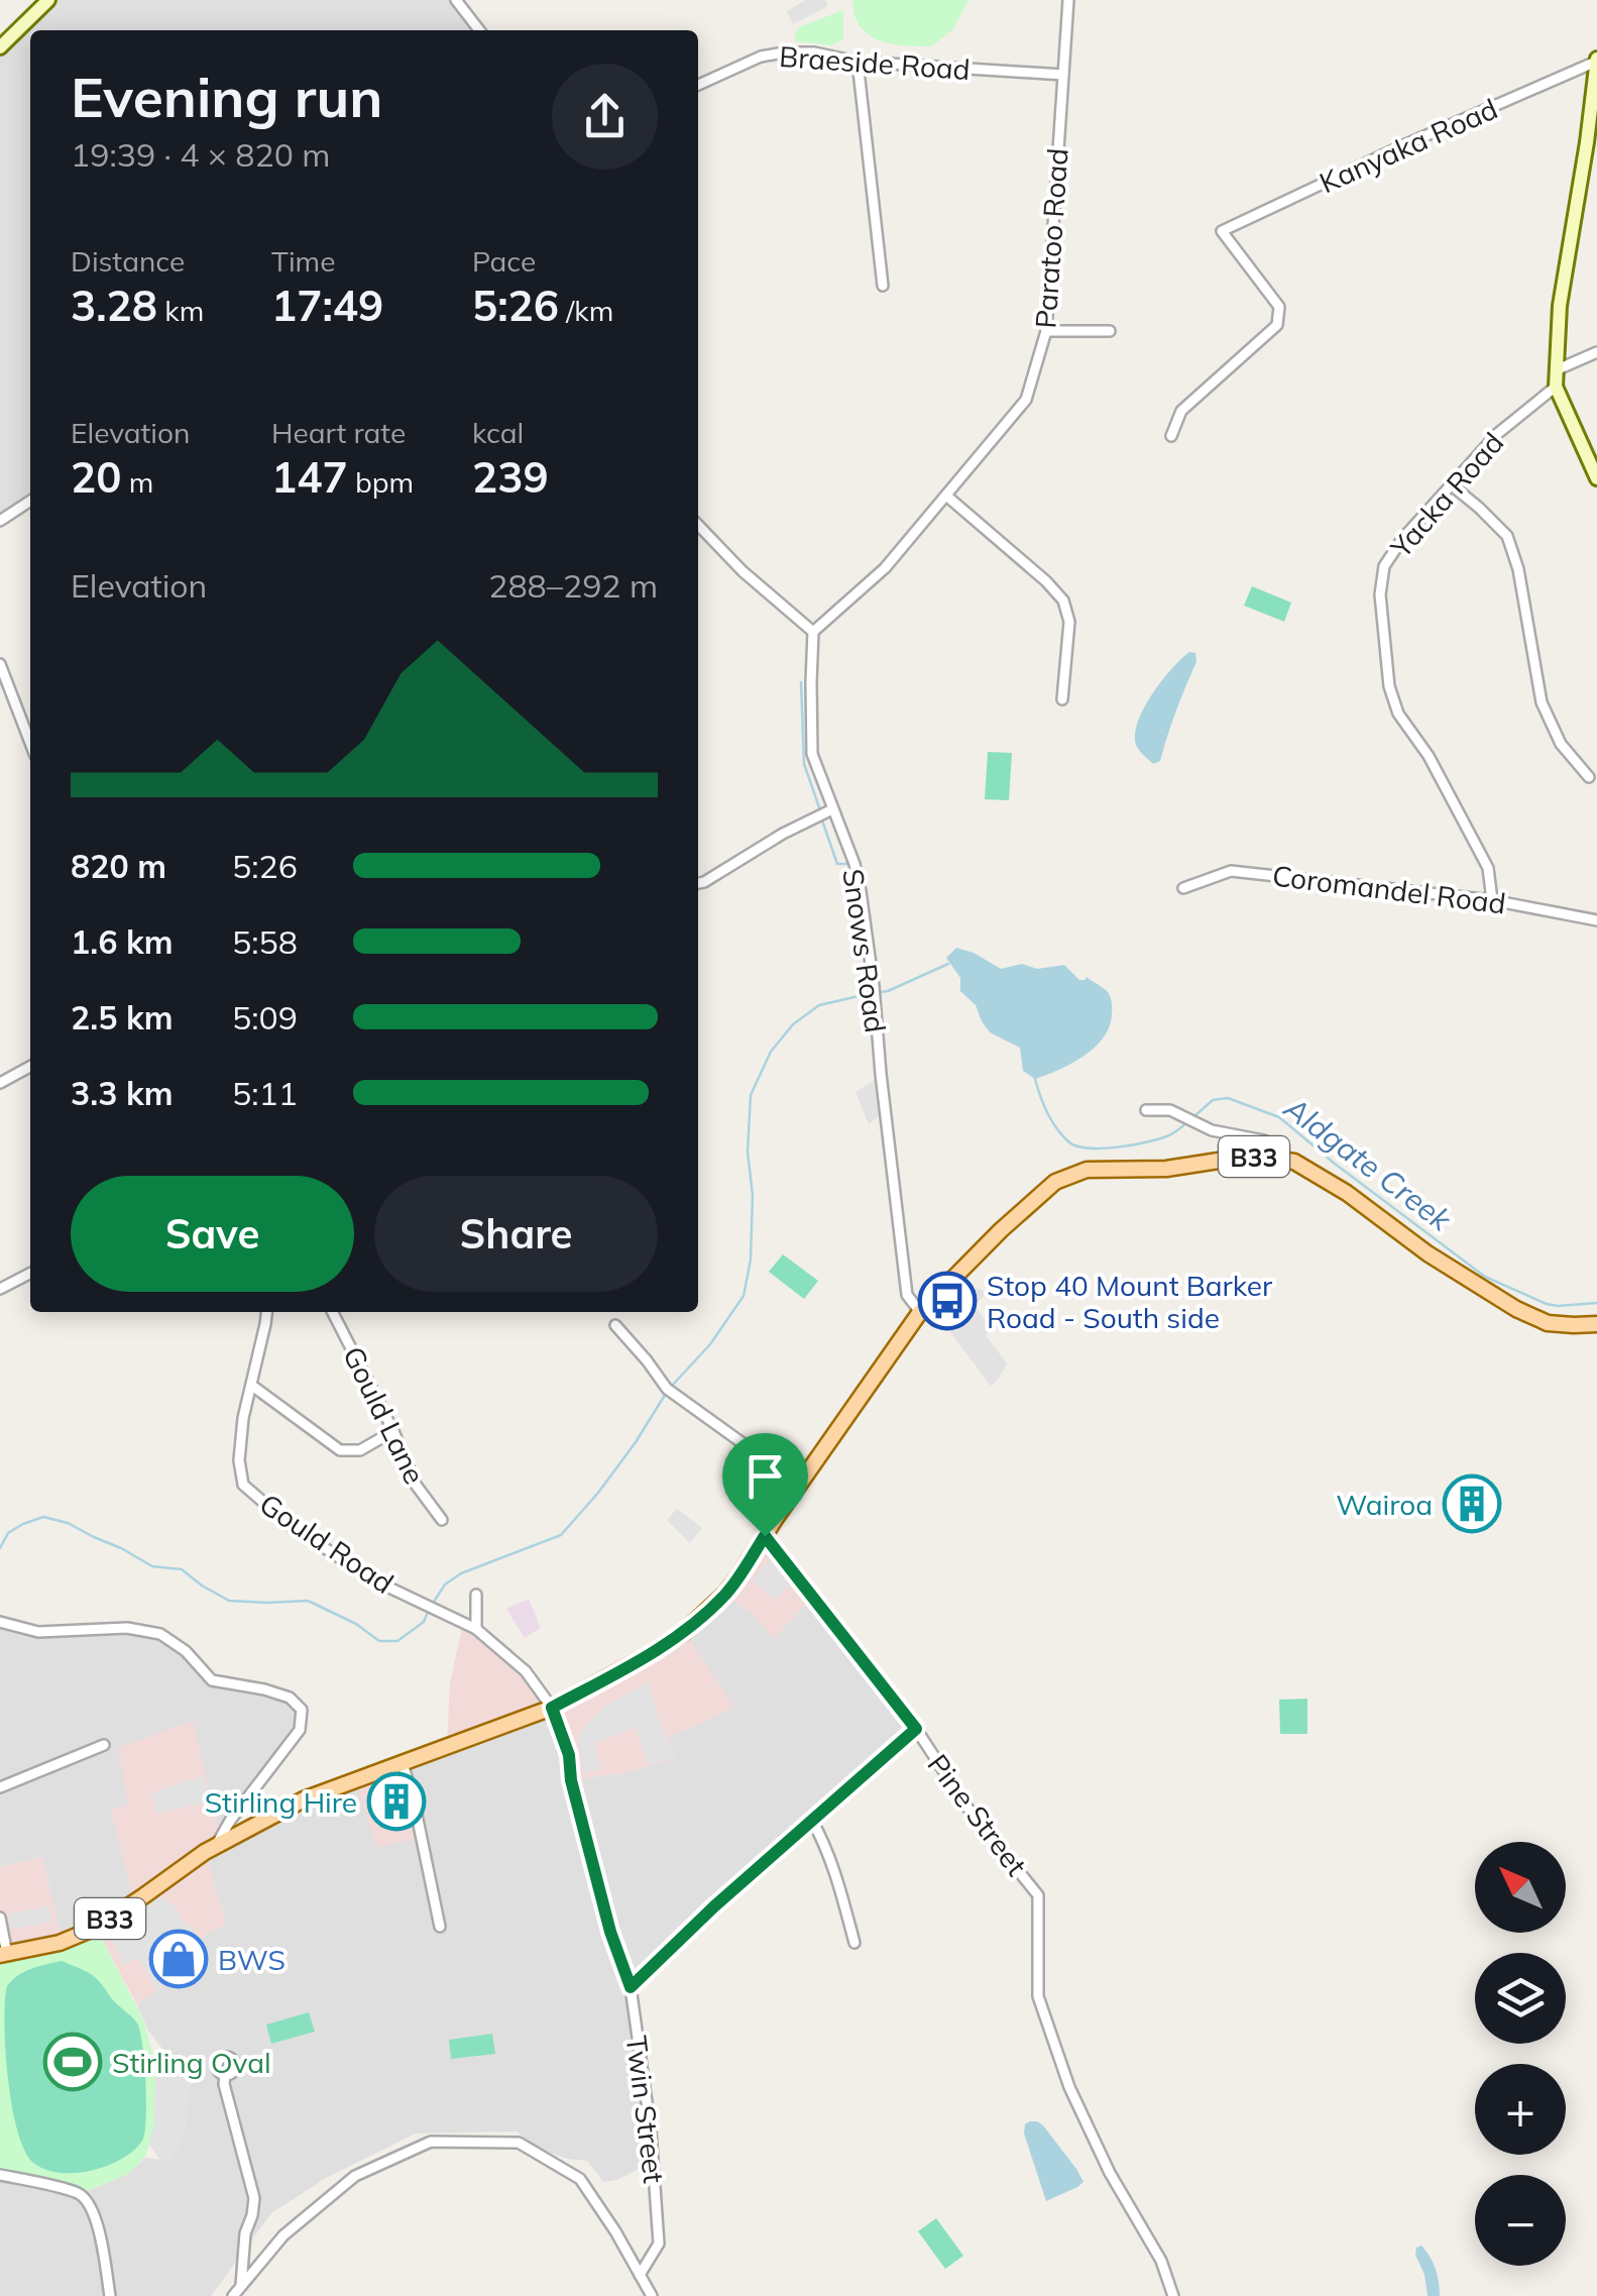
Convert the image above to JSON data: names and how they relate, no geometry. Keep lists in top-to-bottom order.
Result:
{
  "streets": {
    "main road": ["B33"],
    "street": [
      "Braeside Road",
      "Kanyaka Road",
      "Paratoo Road",
      "Yacka Road",
      "Coromandel Road",
      "Snows Road",
      "Gould Lane",
      "Gould Road",
      "Pine Street",
      "Twin Street"
    ]
  },
  "crossings": [
    ["Braeside Road", "Paratoo Road"],
    ["Paratoo Road", "Snows Road"],
    ["Yacka Road", "Coromandel Road"],
    ["Snows Road", "B33"],
    ["B33", "Gould Road"],
    ["B33", "Pine Street"],
    ["B33", "Twin Street"],
    ["Gould Road", "Twin Street"]
  ],
  "water": ["Aldgate Creek"],
  "places": {
    "bus stop": ["Stop 40 Mount Barker Road - South side"],
    "building": ["Wairoa", "Stirling Hire"],
    "shop": ["BWS"],
    "sports": ["Stirling Oval"]
  },
  "north": "top left",
  "page": {
    "heading": ["Evening run", "19:39 · 4 × 820 m"],
    "stats": [
      ["Distance", "3.28 km"],
      ["Time", "17:49"],
      ["Pace", "5:26 /km"],
      ["Elevation", "20 m"],
      ["Heart rate", "147 bpm"],
      ["kcal", "239"]
    ],
    "chart": ["Elevation", "288–292 m"],
    "list": [
      {
        "name": "820 m",
        "note": "5:26"
      },
      {
        "name": "1.6 km",
        "note": "5:58"
      },
      {
        "name": "2.5 km",
        "note": "5:09"
      },
      {
        "name": "3.3 km",
        "note": "5:11"
      }
    ],
    "buttons": ["Save", "Share"],
    "map_buttons": ["+", "−"]
  }
}
